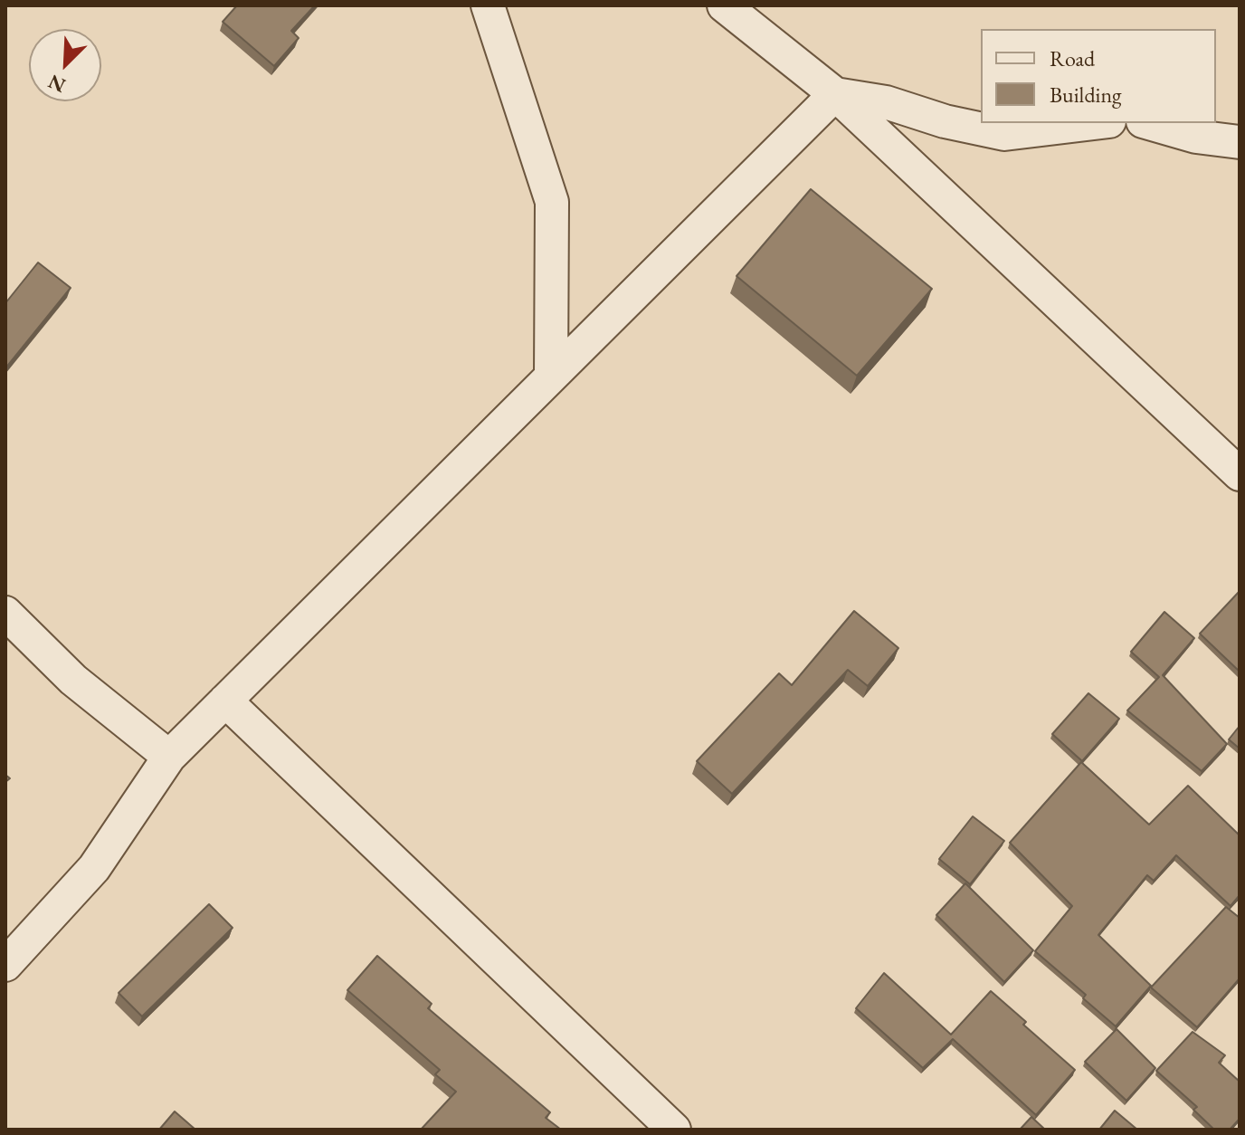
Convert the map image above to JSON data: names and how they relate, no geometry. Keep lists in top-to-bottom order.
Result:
{
  "legend": ["Road", "Building"],
  "north": "bottom left"
}
